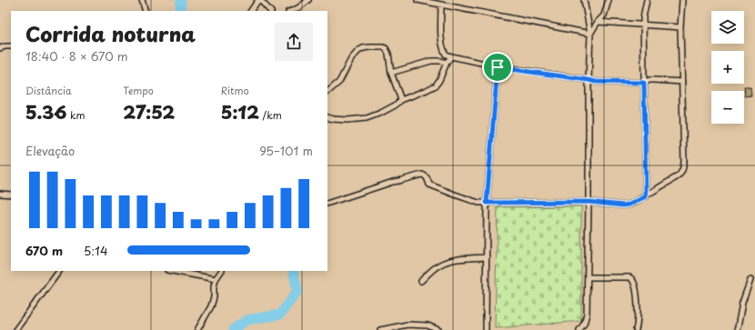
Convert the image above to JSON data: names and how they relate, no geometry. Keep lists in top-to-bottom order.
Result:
{
  "page": {
    "map_buttons": ["+", "−"],
    "heading": ["Corrida noturna", "18:40 · 8 × 670 m"],
    "stats": [
      ["Distância", "5.36 km"],
      ["Tempo", "27:52"],
      ["Ritmo", "5:12 /km"]
    ],
    "chart": ["Elevação", "95–101 m"],
    "list": [
      {
        "name": "670 m",
        "note": "5:14"
      }
    ]
  }
}
